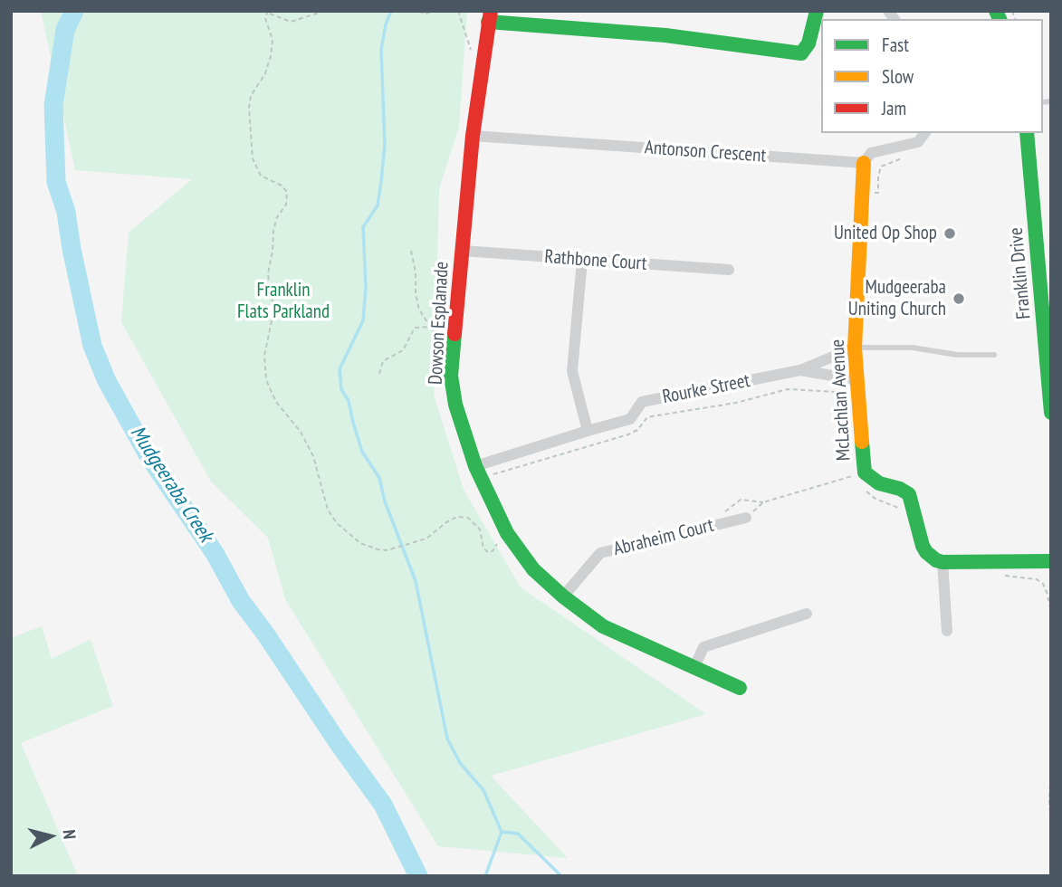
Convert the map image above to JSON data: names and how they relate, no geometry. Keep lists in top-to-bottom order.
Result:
{
  "streets": {
    "street": [
      "Antonson Crescent",
      "Rathbone Court",
      "Franklin Drive",
      "Dowson Esplanade",
      "Rourke Street",
      "McLachlan Avenue",
      "Abraheim Court"
    ]
  },
  "crossings": [
    ["Antonson Crescent", "Dowson Esplanade"],
    ["Antonson Crescent", "McLachlan Avenue"],
    ["Rathbone Court", "Dowson Esplanade"],
    ["Dowson Esplanade", "Rourke Street"],
    ["Dowson Esplanade", "Abraheim Court"],
    ["Rourke Street", "McLachlan Avenue"]
  ],
  "water": ["Mudgeeraba Creek"],
  "parks": ["Franklin Flats Parkland"],
  "places": ["United Op Shop", "Mudgeeraba Uniting Church"],
  "legend": ["Fast", "Slow", "Jam"],
  "north": "right"
}
